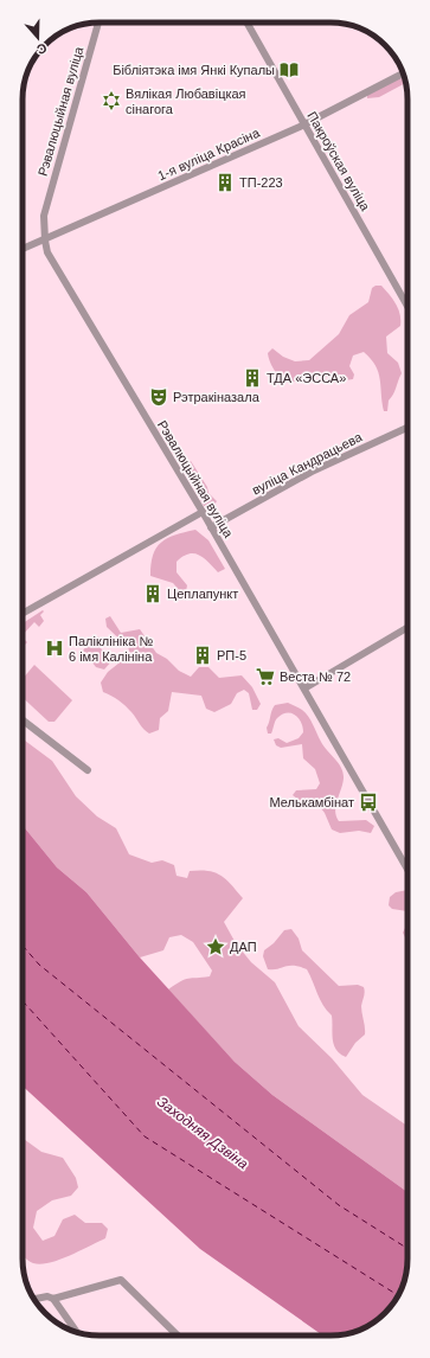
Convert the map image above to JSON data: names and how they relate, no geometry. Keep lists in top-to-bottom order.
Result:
{
  "streets": {
    "street": [
      "Рэвалюцыйная вуліца",
      "1-я вуліца Красіна",
      "Пакроўская вуліца",
      "вуліца Кандрацьева"
    ]
  },
  "crossings": [
    ["Рэвалюцыйная вуліца", "1-я вуліца Красіна"],
    ["Рэвалюцыйная вуліца", "вуліца Кандрацьева"],
    ["1-я вуліца Красіна", "Пакроўская вуліца"]
  ],
  "water": ["Заходняя Дзвіна"],
  "places": {
    "library": ["Бібліятэка імя Янкі Купалы"],
    "synagogue": ["Вялікая Любавіцкая сінагога"],
    "building": [
      "ТП-223",
      "ТДА «ЭССА»",
      "Цеплапункт",
      "РП-5"
    ],
    "theatre": ["Рэтракіназала"],
    "hospital": ["Паліклініка № 6 імя Калініна"],
    "supermarket": ["Веста № 72"],
    "bus stop": ["Мелькамбінат"],
    "place": ["ДАП"]
  },
  "north": "bottom"
}
